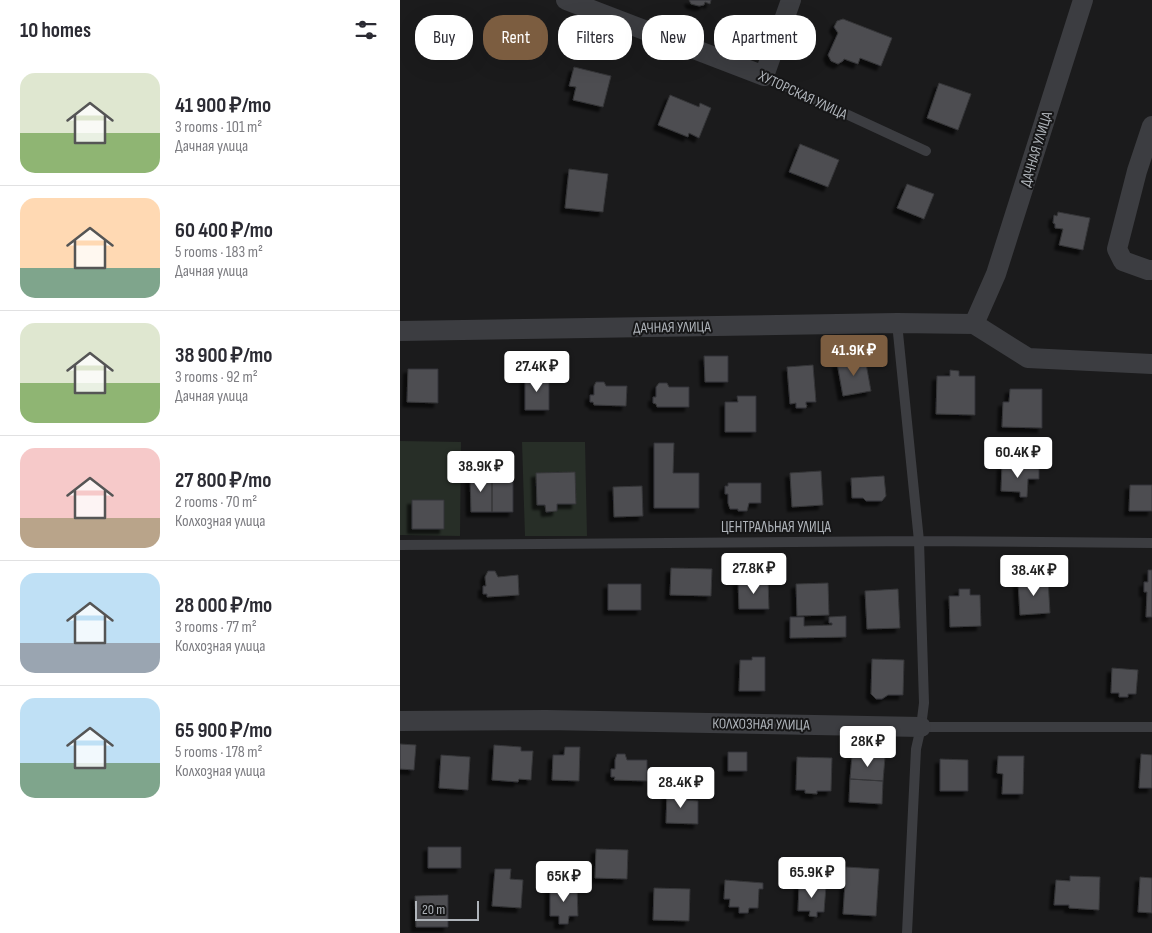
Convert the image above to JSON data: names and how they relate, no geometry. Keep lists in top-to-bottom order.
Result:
{
  "streets": {
    "street": ["ХУТОРСКАЯ УЛИЦА", "ДАЧНАЯ УЛИЦА", "КОЛХОЗНАЯ УЛИЦА"],
    "lane": ["ЦЕНТРАЛЬНАЯ УЛИЦА"]
  },
  "scale_bar": "20 m",
  "page": {
    "heading": "10 homes",
    "chip": [
      "Buy",
      "Rent",
      "Filters",
      "New",
      "Apartment"
    ],
    "list": [
      {
        "name": "41 900 ₽/mo",
        "note": "3 rooms · 101 m² · Дачная улица"
      },
      {
        "name": "60 400 ₽/mo",
        "note": "5 rooms · 183 m² · Дачная улица"
      },
      {
        "name": "38 900 ₽/mo",
        "note": "3 rooms · 92 m² · Дачная улица"
      },
      {
        "name": "27 800 ₽/mo",
        "note": "2 rooms · 70 m² · Колхозная улица"
      },
      {
        "name": "28 000 ₽/mo",
        "note": "3 rooms · 77 m² · Колхозная улица"
      },
      {
        "name": "65 900 ₽/mo",
        "note": "5 rooms · 178 m² · Колхозная улица"
      }
    ],
    "price": [
      "41.9K ₽",
      "27.4K ₽",
      "60.4K ₽",
      "38.9K ₽",
      "27.8K ₽",
      "38.4K ₽",
      "28K ₽",
      "28.4K ₽",
      "65.9K ₽",
      "65K ₽"
    ],
    "scale": "20 m"
  }
}
